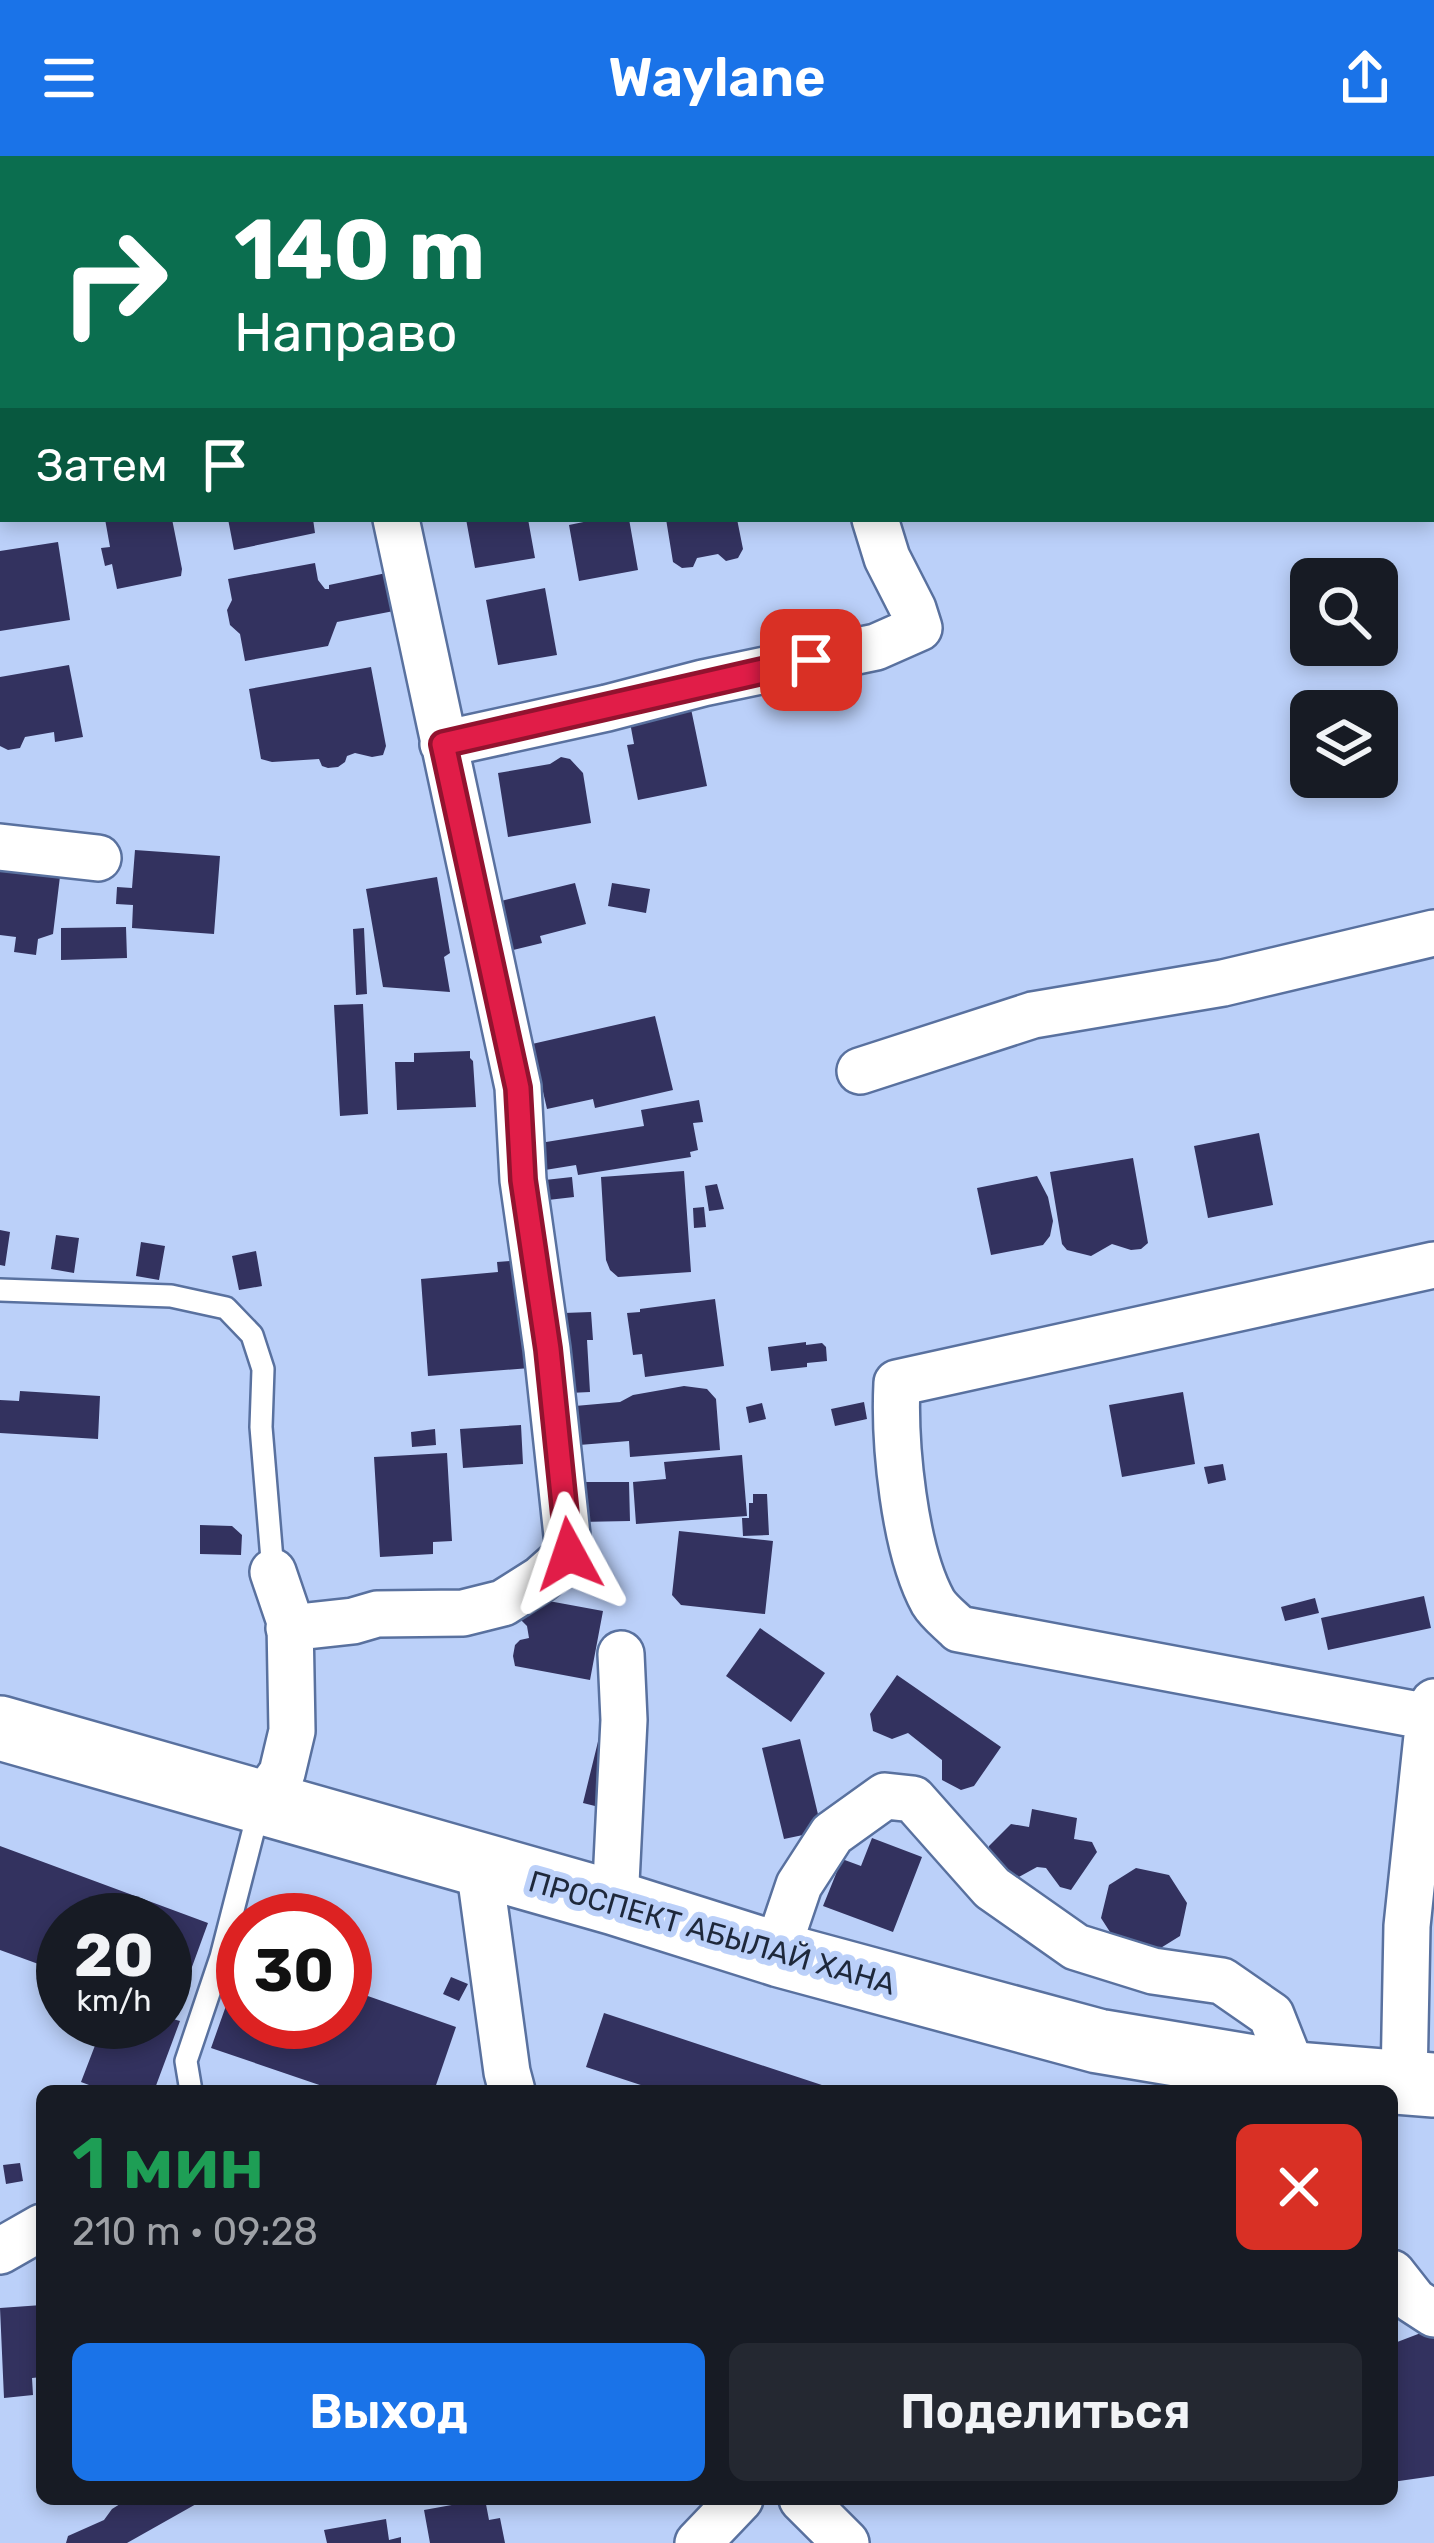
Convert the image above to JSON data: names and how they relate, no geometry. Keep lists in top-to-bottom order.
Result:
{
  "streets": {
    "main road": ["ПРОСПЕКТ АБЫЛАЙ ХАНА"]
  },
  "page": {
    "header": "Waylane",
    "turn": ["140 m", "Направо"],
    "then": "Затем",
    "speed": "20 km/h",
    "limit": "30",
    "heading": ["1 мин", "210 m · 09:28"],
    "buttons": ["Выход", "Поделиться"]
  }
}
